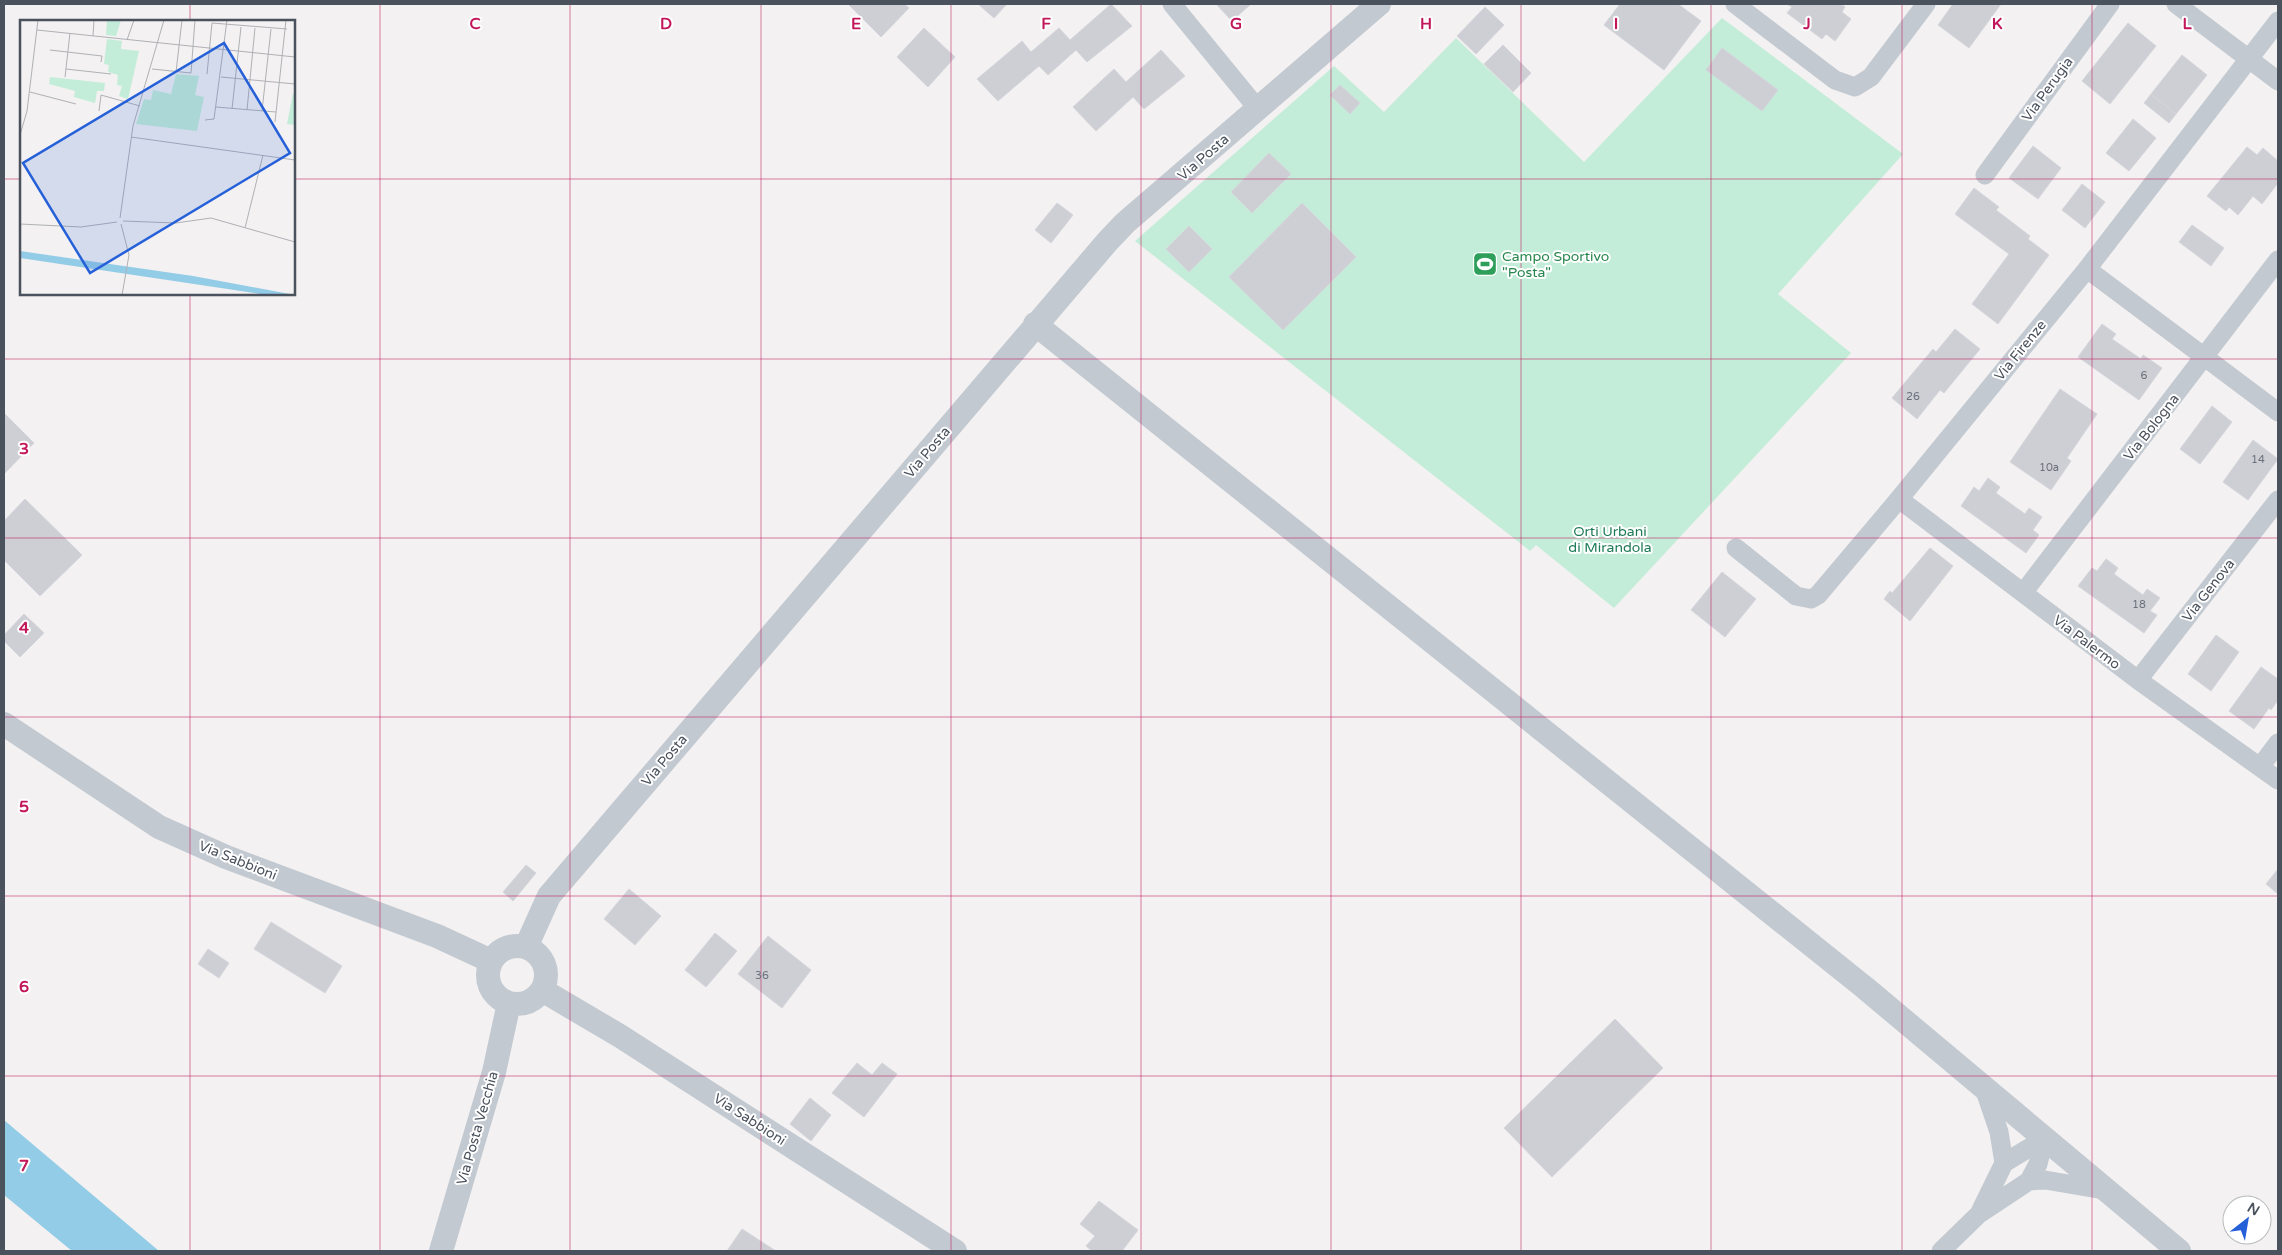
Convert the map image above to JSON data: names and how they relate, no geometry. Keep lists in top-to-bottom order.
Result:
{
  "streets": {
    "street": [
      "Via Perugia",
      "Via Posta",
      "Via Firenze",
      "Via Bologna",
      "Via Genova",
      "Via Palermo",
      "Via Sabbioni",
      "Via Posta Vecchia"
    ]
  },
  "crossings": [
    ["Via Posta", "Via Sabbioni"],
    ["Via Posta", "Via Posta Vecchia"],
    ["Via Firenze", "Via Palermo"],
    ["Via Bologna", "Via Palermo"],
    ["Via Genova", "Via Palermo"],
    ["Via Sabbioni", "Via Posta Vecchia"]
  ],
  "parks": ["Orti Urbani di Mirandola"],
  "places": {
    "sports": ["Campo Sportivo \"Posta\""]
  },
  "house_numbers": [
    "6",
    "26",
    "14",
    "10a",
    "18",
    "36"
  ],
  "north": "top right",
  "grid": {
    "columns": [
      "C",
      "D",
      "E",
      "F",
      "G",
      "H",
      "I",
      "J",
      "K",
      "L"
    ],
    "rows": [
      "3",
      "4",
      "5",
      "6",
      "7"
    ]
  }
}
